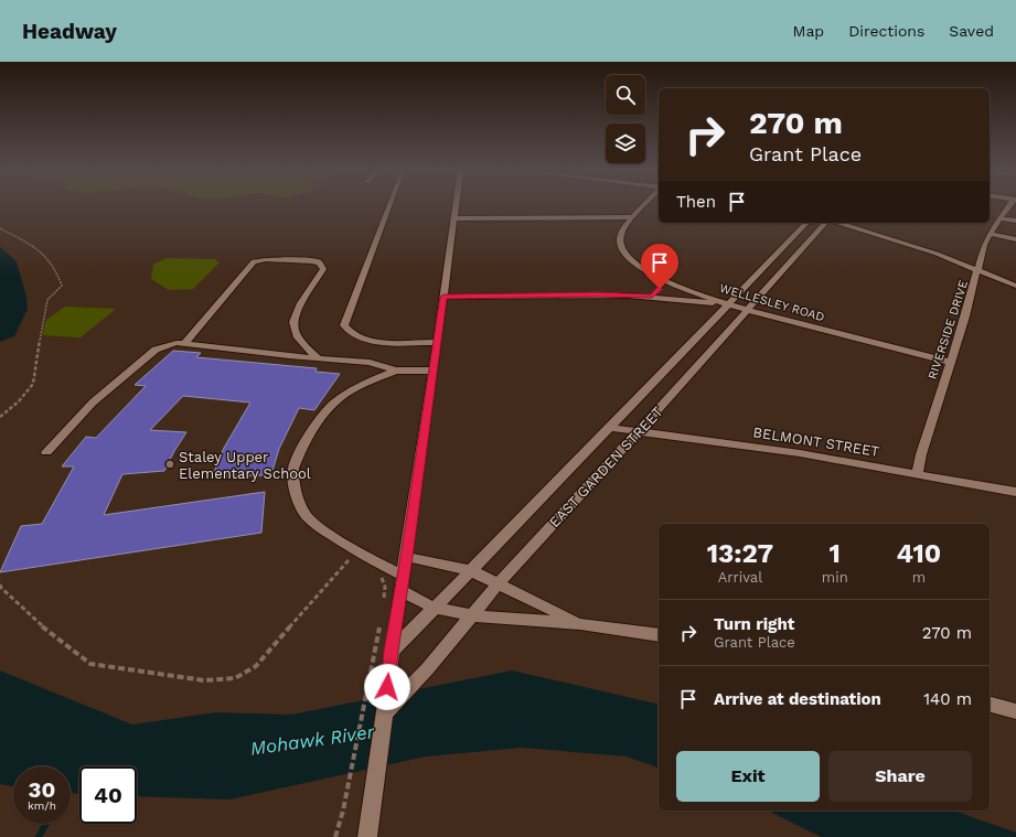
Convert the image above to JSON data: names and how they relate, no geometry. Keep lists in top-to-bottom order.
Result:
{
  "streets": {
    "street": [
      "WELLESLEY ROAD",
      "RIVERSIDE DRIVE",
      "BELMONT STREET",
      "EAST GARDEN STREET"
    ]
  },
  "crossings": [
    ["WELLESLEY ROAD", "RIVERSIDE DRIVE"],
    ["WELLESLEY ROAD", "EAST GARDEN STREET"],
    ["RIVERSIDE DRIVE", "BELMONT STREET"],
    ["BELMONT STREET", "EAST GARDEN STREET"]
  ],
  "water": ["Mohawk River"],
  "places": ["Staley Upper Elementary School"],
  "page": {
    "header": "Headway",
    "nav": ["Map", "Directions", "Saved"],
    "turn": ["270 m", "Grant Place"],
    "then": "Then",
    "eta": [
      "13:27",
      "Arrival",
      "1",
      "min",
      "410",
      "m"
    ],
    "list": [
      {
        "name": "Turn right",
        "note": "Grant Place",
        "value": "270 m"
      },
      {
        "name": "Arrive at destination",
        "value": "140 m"
      }
    ],
    "buttons": ["Exit", "Share"],
    "speed": "30 km/h",
    "limit": "40"
  }
}
